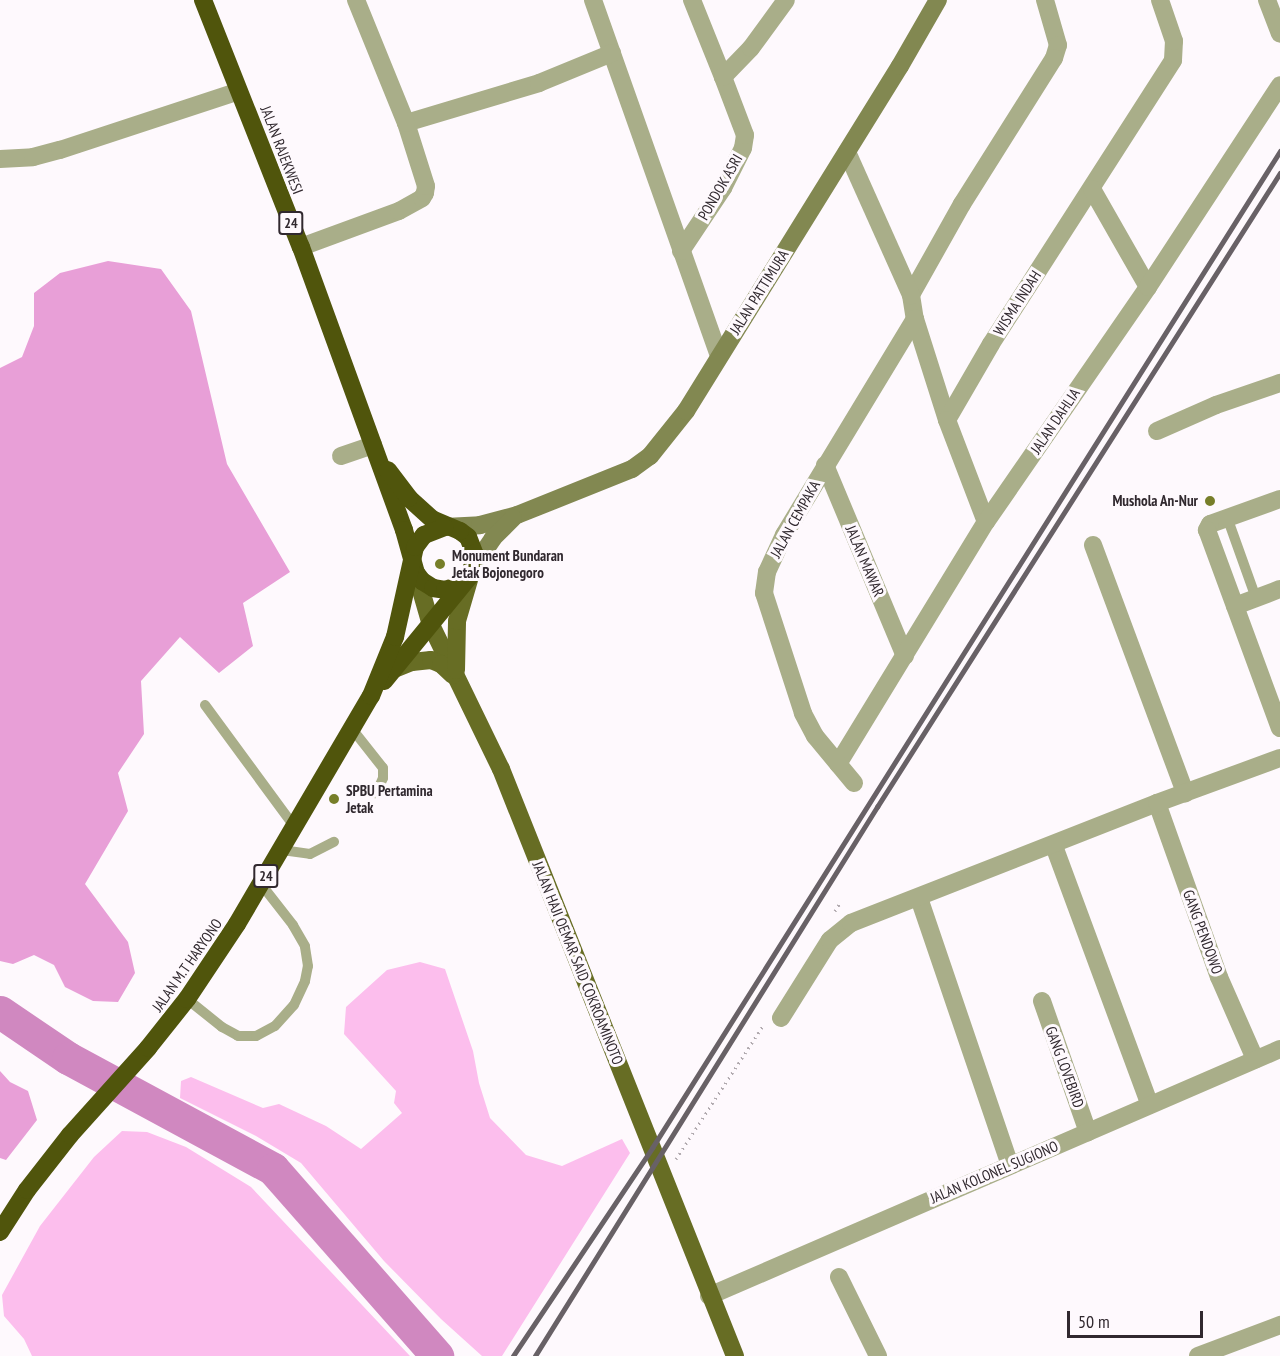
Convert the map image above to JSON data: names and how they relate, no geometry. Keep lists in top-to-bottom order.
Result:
{
  "streets": {
    "highway": ["JALAN RAJEKWESI", "24", "JALAN M.T HARYONO"],
    "main road": ["JALAN HAJI OEMAR SAID COKROAMINOTO"],
    "street": [
      "PONDOK ASRI",
      "JALAN PATTIMURA",
      "WISMA INDAH",
      "JALAN DAHLIA",
      "JALAN CEMPAKA",
      "JALAN MAWAR",
      "GANG PENDOWO",
      "GANG LOVEBIRD",
      "JALAN KOLONEL SUGIONO"
    ]
  },
  "crossings": [
    ["JALAN RAJEKWESI", "24"],
    ["24", "JALAN PATTIMURA"],
    ["24", "JALAN HAJI OEMAR SAID COKROAMINOTO"],
    ["24", "JALAN M.T HARYONO"],
    ["JALAN PATTIMURA", "JALAN HAJI OEMAR SAID COKROAMINOTO"],
    ["JALAN DAHLIA", "JALAN CEMPAKA"],
    ["JALAN DAHLIA", "JALAN MAWAR"],
    ["JALAN CEMPAKA", "JALAN MAWAR"],
    ["GANG PENDOWO", "JALAN KOLONEL SUGIONO"],
    ["JALAN HAJI OEMAR SAID COKROAMINOTO", "JALAN KOLONEL SUGIONO"],
    ["GANG LOVEBIRD", "JALAN KOLONEL SUGIONO"]
  ],
  "places": ["Mushola An-Nur", "Monument Bundaran Jetak Bojonegoro", "SPBU Pertamina Jetak"],
  "scale_bar": "50 m"
}
